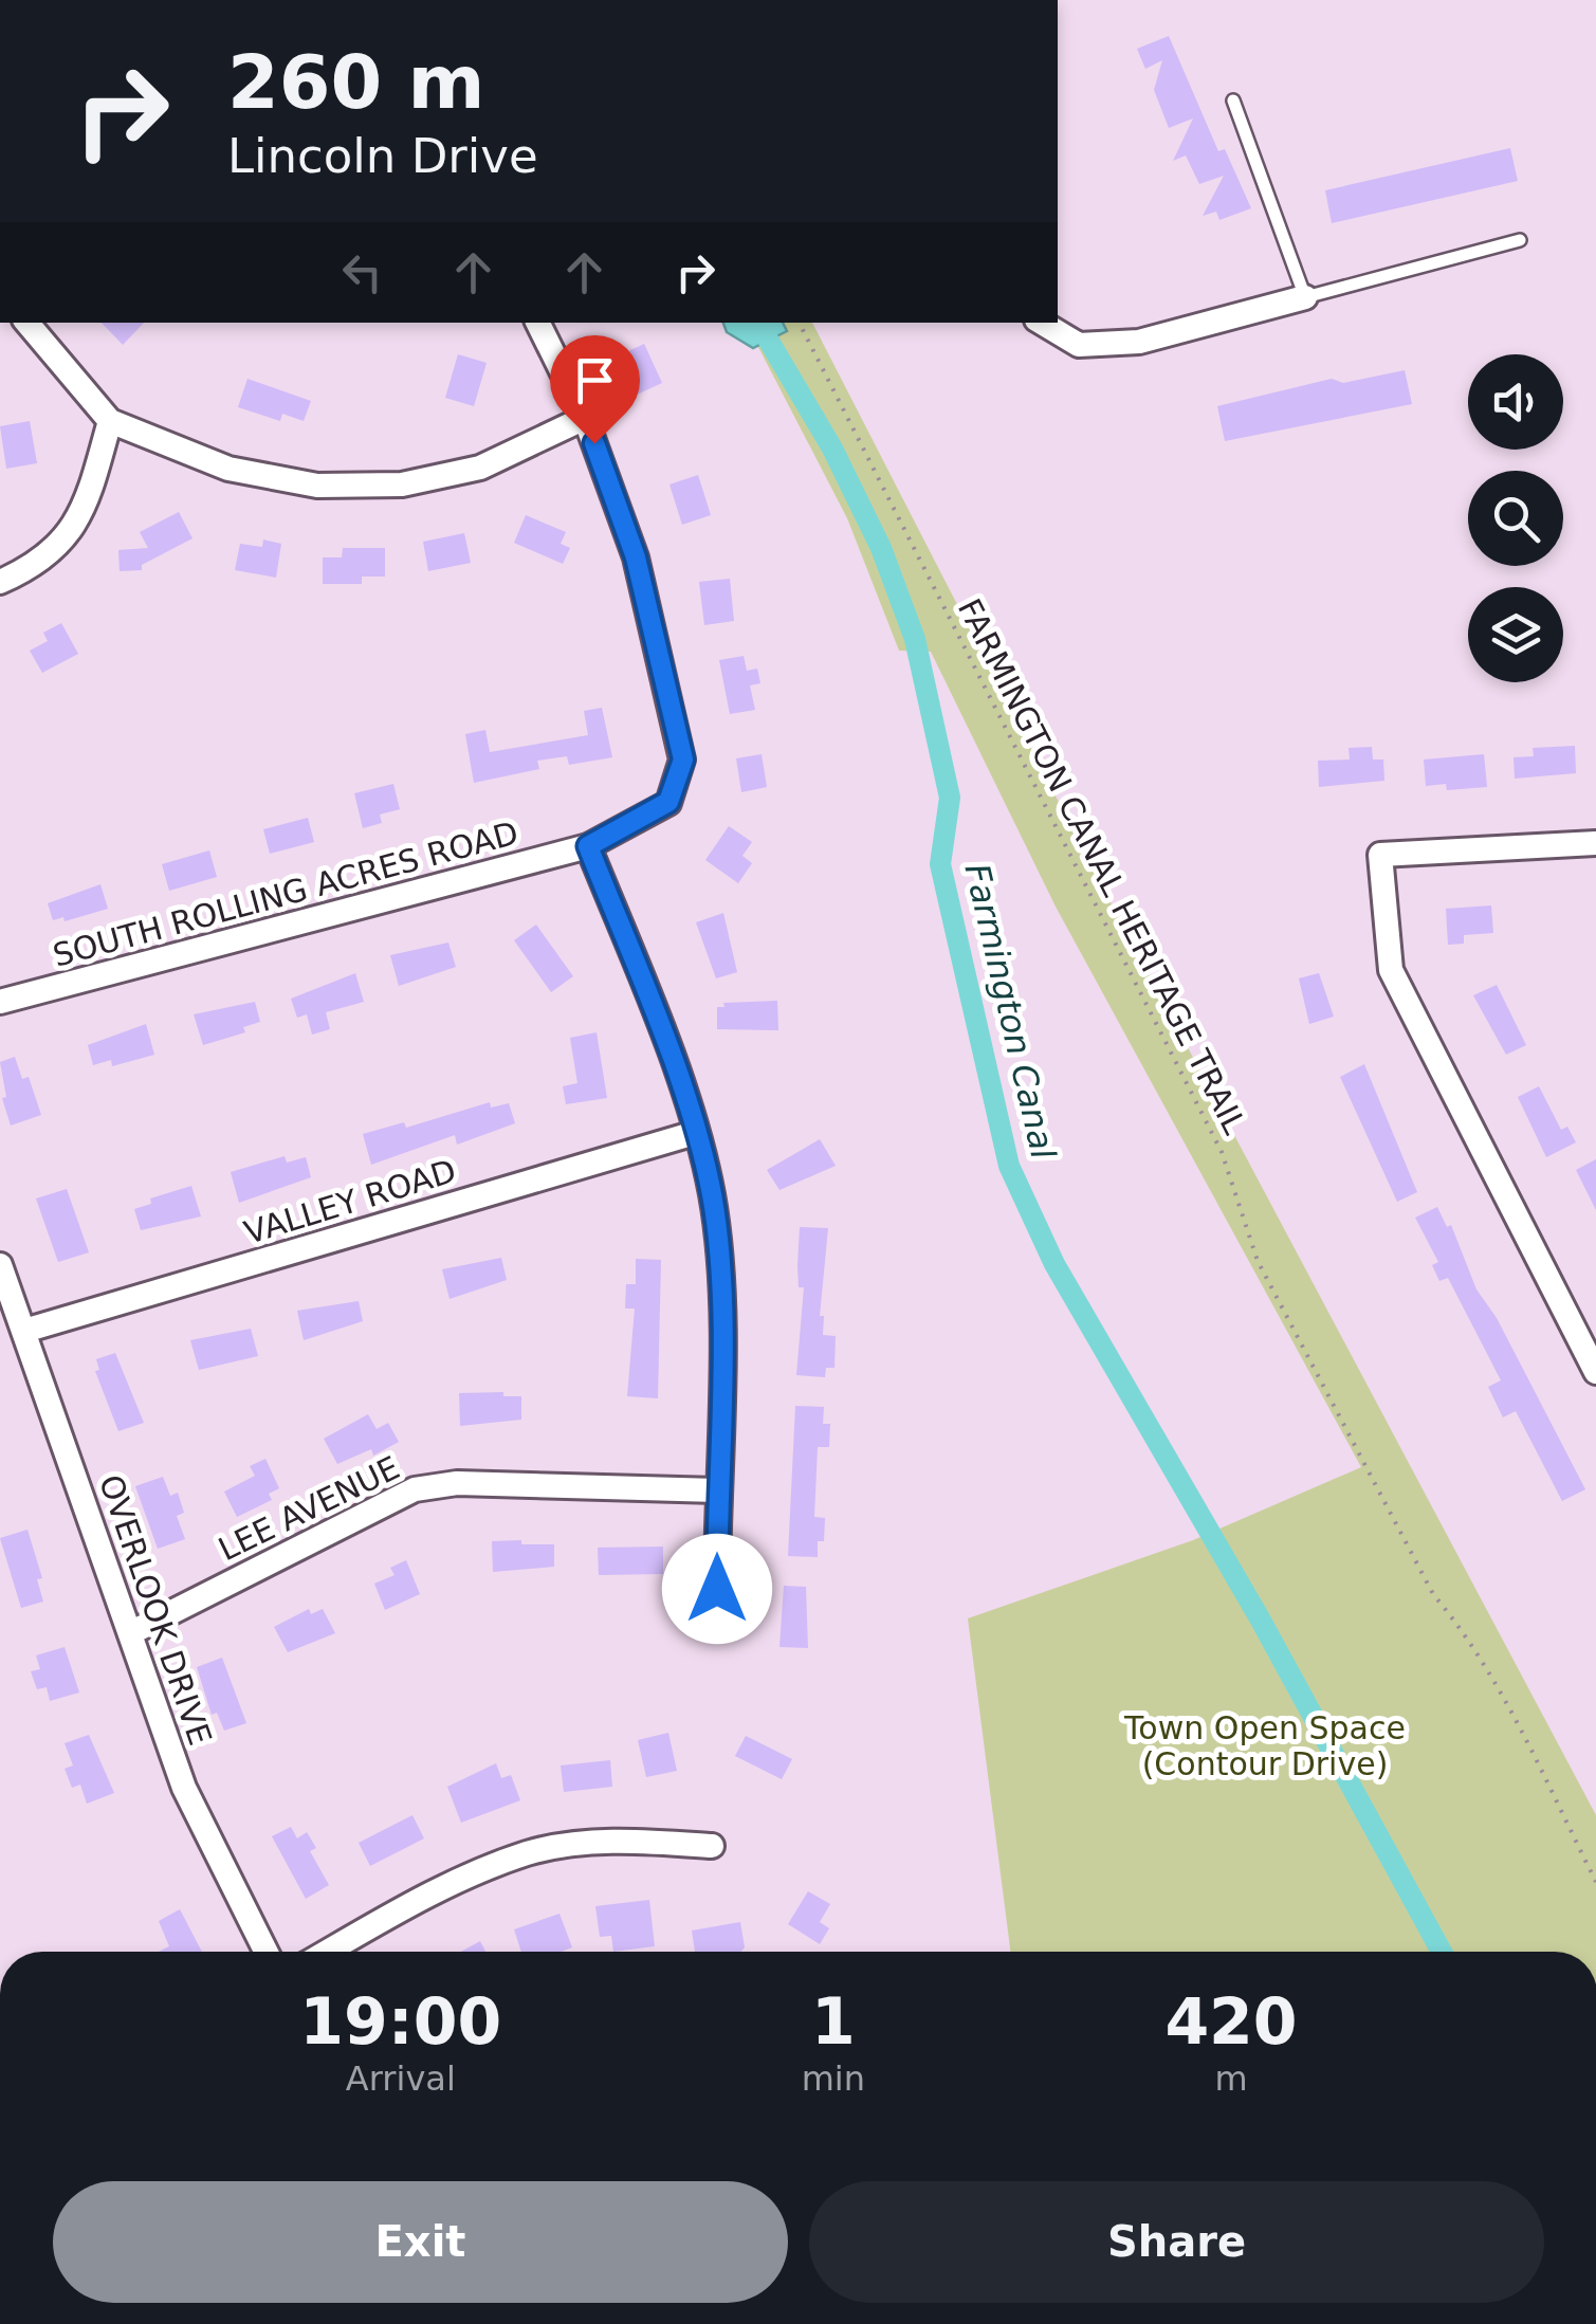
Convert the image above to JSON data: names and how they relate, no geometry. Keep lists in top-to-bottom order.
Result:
{
  "streets": {
    "street": [
      "SOUTH ROLLING ACRES ROAD",
      "VALLEY ROAD",
      "LEE AVENUE",
      "OVERLOOK DRIVE"
    ],
    "path": ["FARMINGTON CANAL HERITAGE TRAIL"]
  },
  "crossings": [
    ["VALLEY ROAD", "OVERLOOK DRIVE"],
    ["LEE AVENUE", "OVERLOOK DRIVE"]
  ],
  "water": ["Farmington Canal"],
  "parks": ["Town Open Space (Contour Drive)"],
  "page": {
    "turn": ["260 m", "Lincoln Drive"],
    "eta": [
      "19:00",
      "Arrival",
      "1",
      "min",
      "420",
      "m"
    ],
    "buttons": ["Exit", "Share"]
  }
}
